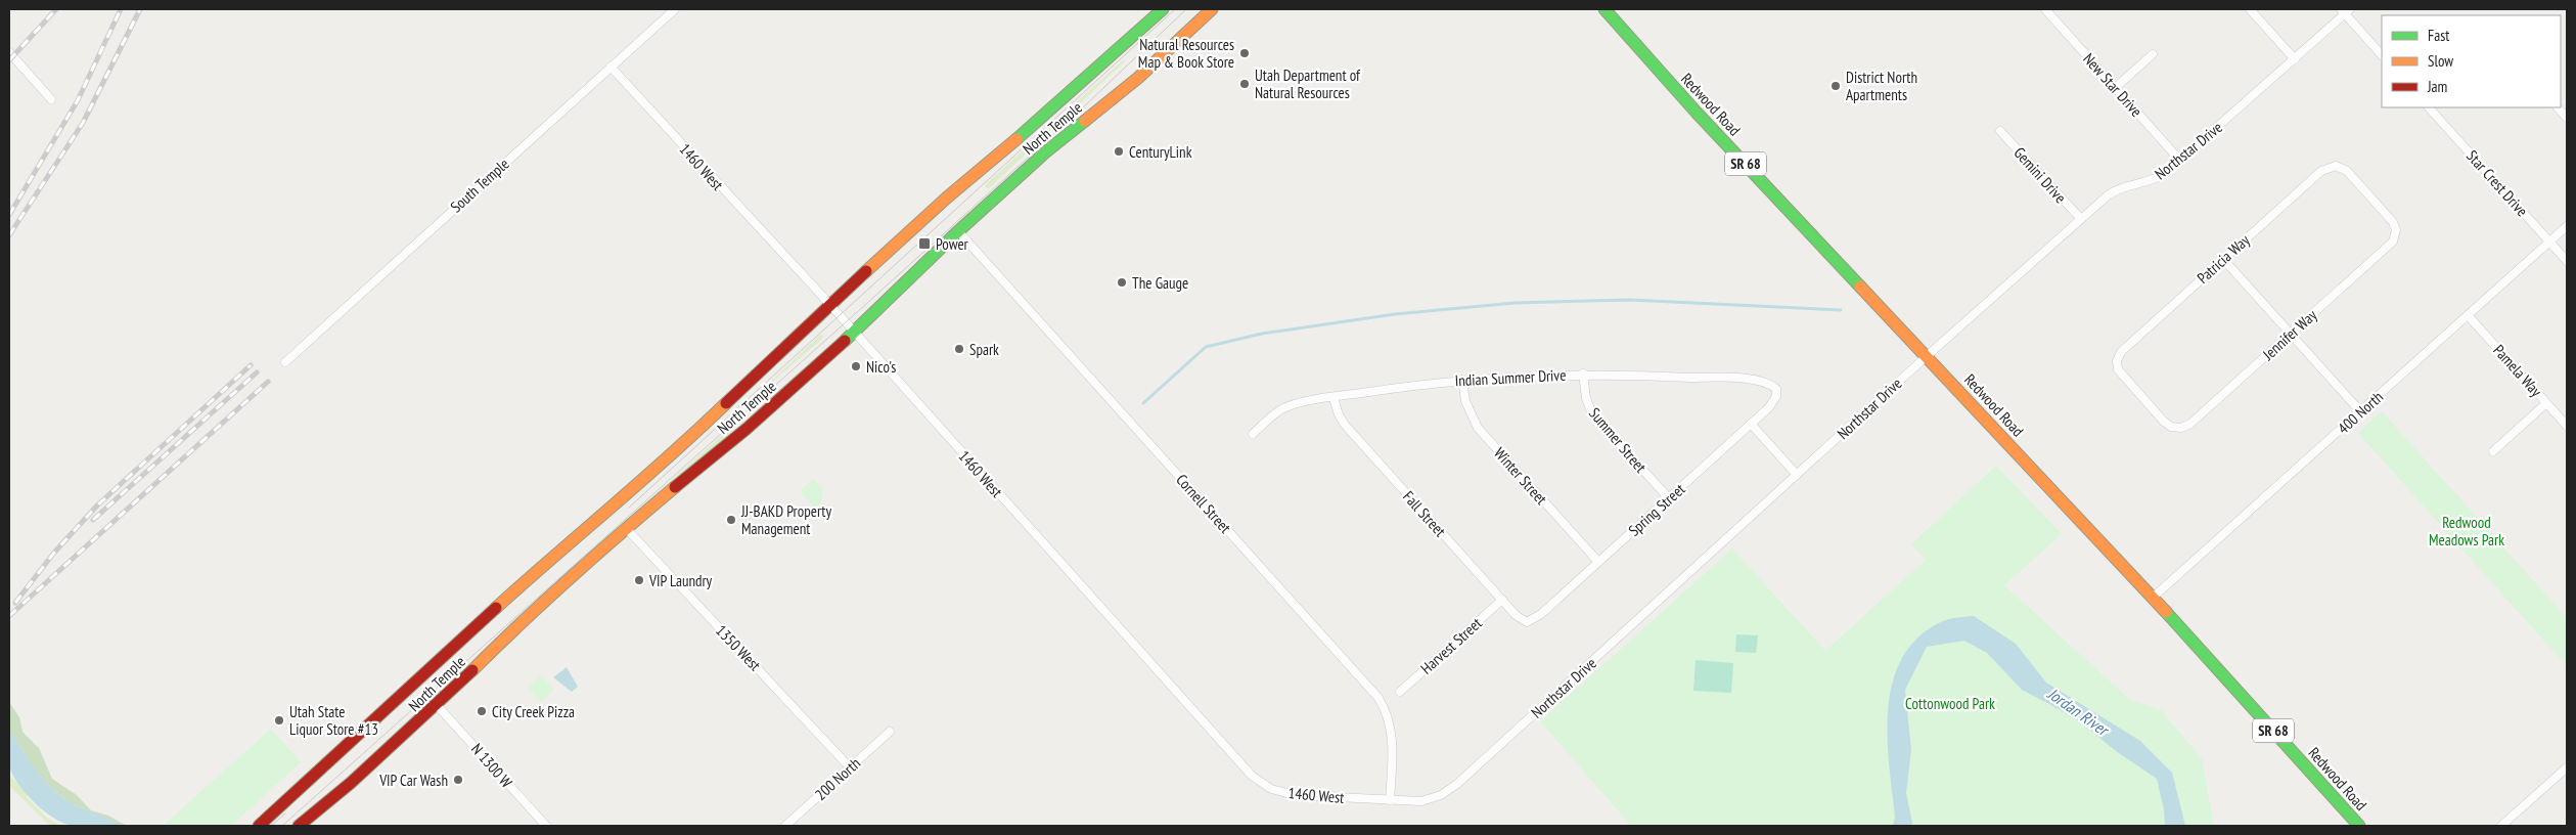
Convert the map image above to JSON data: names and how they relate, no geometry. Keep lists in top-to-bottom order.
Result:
{
  "streets": {
    "main road": ["Redwood Road", "North Temple", "SR 68"],
    "street": [
      "New Star Drive",
      "Northstar Drive",
      "1460 West",
      "Gemini Drive",
      "Star Crest Drive",
      "South Temple",
      "Patricia Way",
      "Jennifer Way",
      "Pamela Way",
      "Indian Summer Drive",
      "400 North",
      "Summer Street",
      "Winter Street",
      "Cornell Street",
      "Spring Street",
      "Fall Street",
      "Harvest Street",
      "1350 West",
      "N 1300 W",
      "200 North"
    ]
  },
  "crossings": [
    ["New Star Drive", "Northstar Drive"],
    ["Redwood Road", "Northstar Drive"],
    ["Redwood Road", "400 North"],
    ["North Temple", "1460 West"],
    ["North Temple", "Cornell Street"],
    ["North Temple", "1350 West"],
    ["North Temple", "N 1300 W"],
    ["Northstar Drive", "1460 West"],
    ["Northstar Drive", "Gemini Drive"],
    ["Northstar Drive", "Cornell Street"],
    ["1460 West", "South Temple"],
    ["1460 West", "Cornell Street"],
    ["Star Crest Drive", "400 North"],
    ["Patricia Way", "Jennifer Way"],
    ["Pamela Way", "400 North"],
    ["Indian Summer Drive", "Summer Street"],
    ["Indian Summer Drive", "Winter Street"],
    ["Indian Summer Drive", "Spring Street"],
    ["Indian Summer Drive", "Fall Street"],
    ["Summer Street", "Spring Street"],
    ["Winter Street", "Spring Street"],
    ["Spring Street", "Fall Street"],
    ["Fall Street", "Harvest Street"],
    ["1350 West", "200 North"]
  ],
  "water": ["Jordan River"],
  "parks": ["Redwood Meadows Park", "Cottonwood Park"],
  "places": {
    "other": [
      "Natural Resources Map & Book Store",
      "Utah Department of Natural Resources",
      "District North Apartments",
      "CenturyLink",
      "The Gauge",
      "Spark",
      "Nico's",
      "JJ-BAKD Property Management",
      "VIP Laundry",
      "City Creek Pizza",
      "Utah State Liquor Store #13",
      "VIP Car Wash"
    ],
    "transit": ["Power"]
  },
  "legend": ["Fast", "Slow", "Jam"]
}
